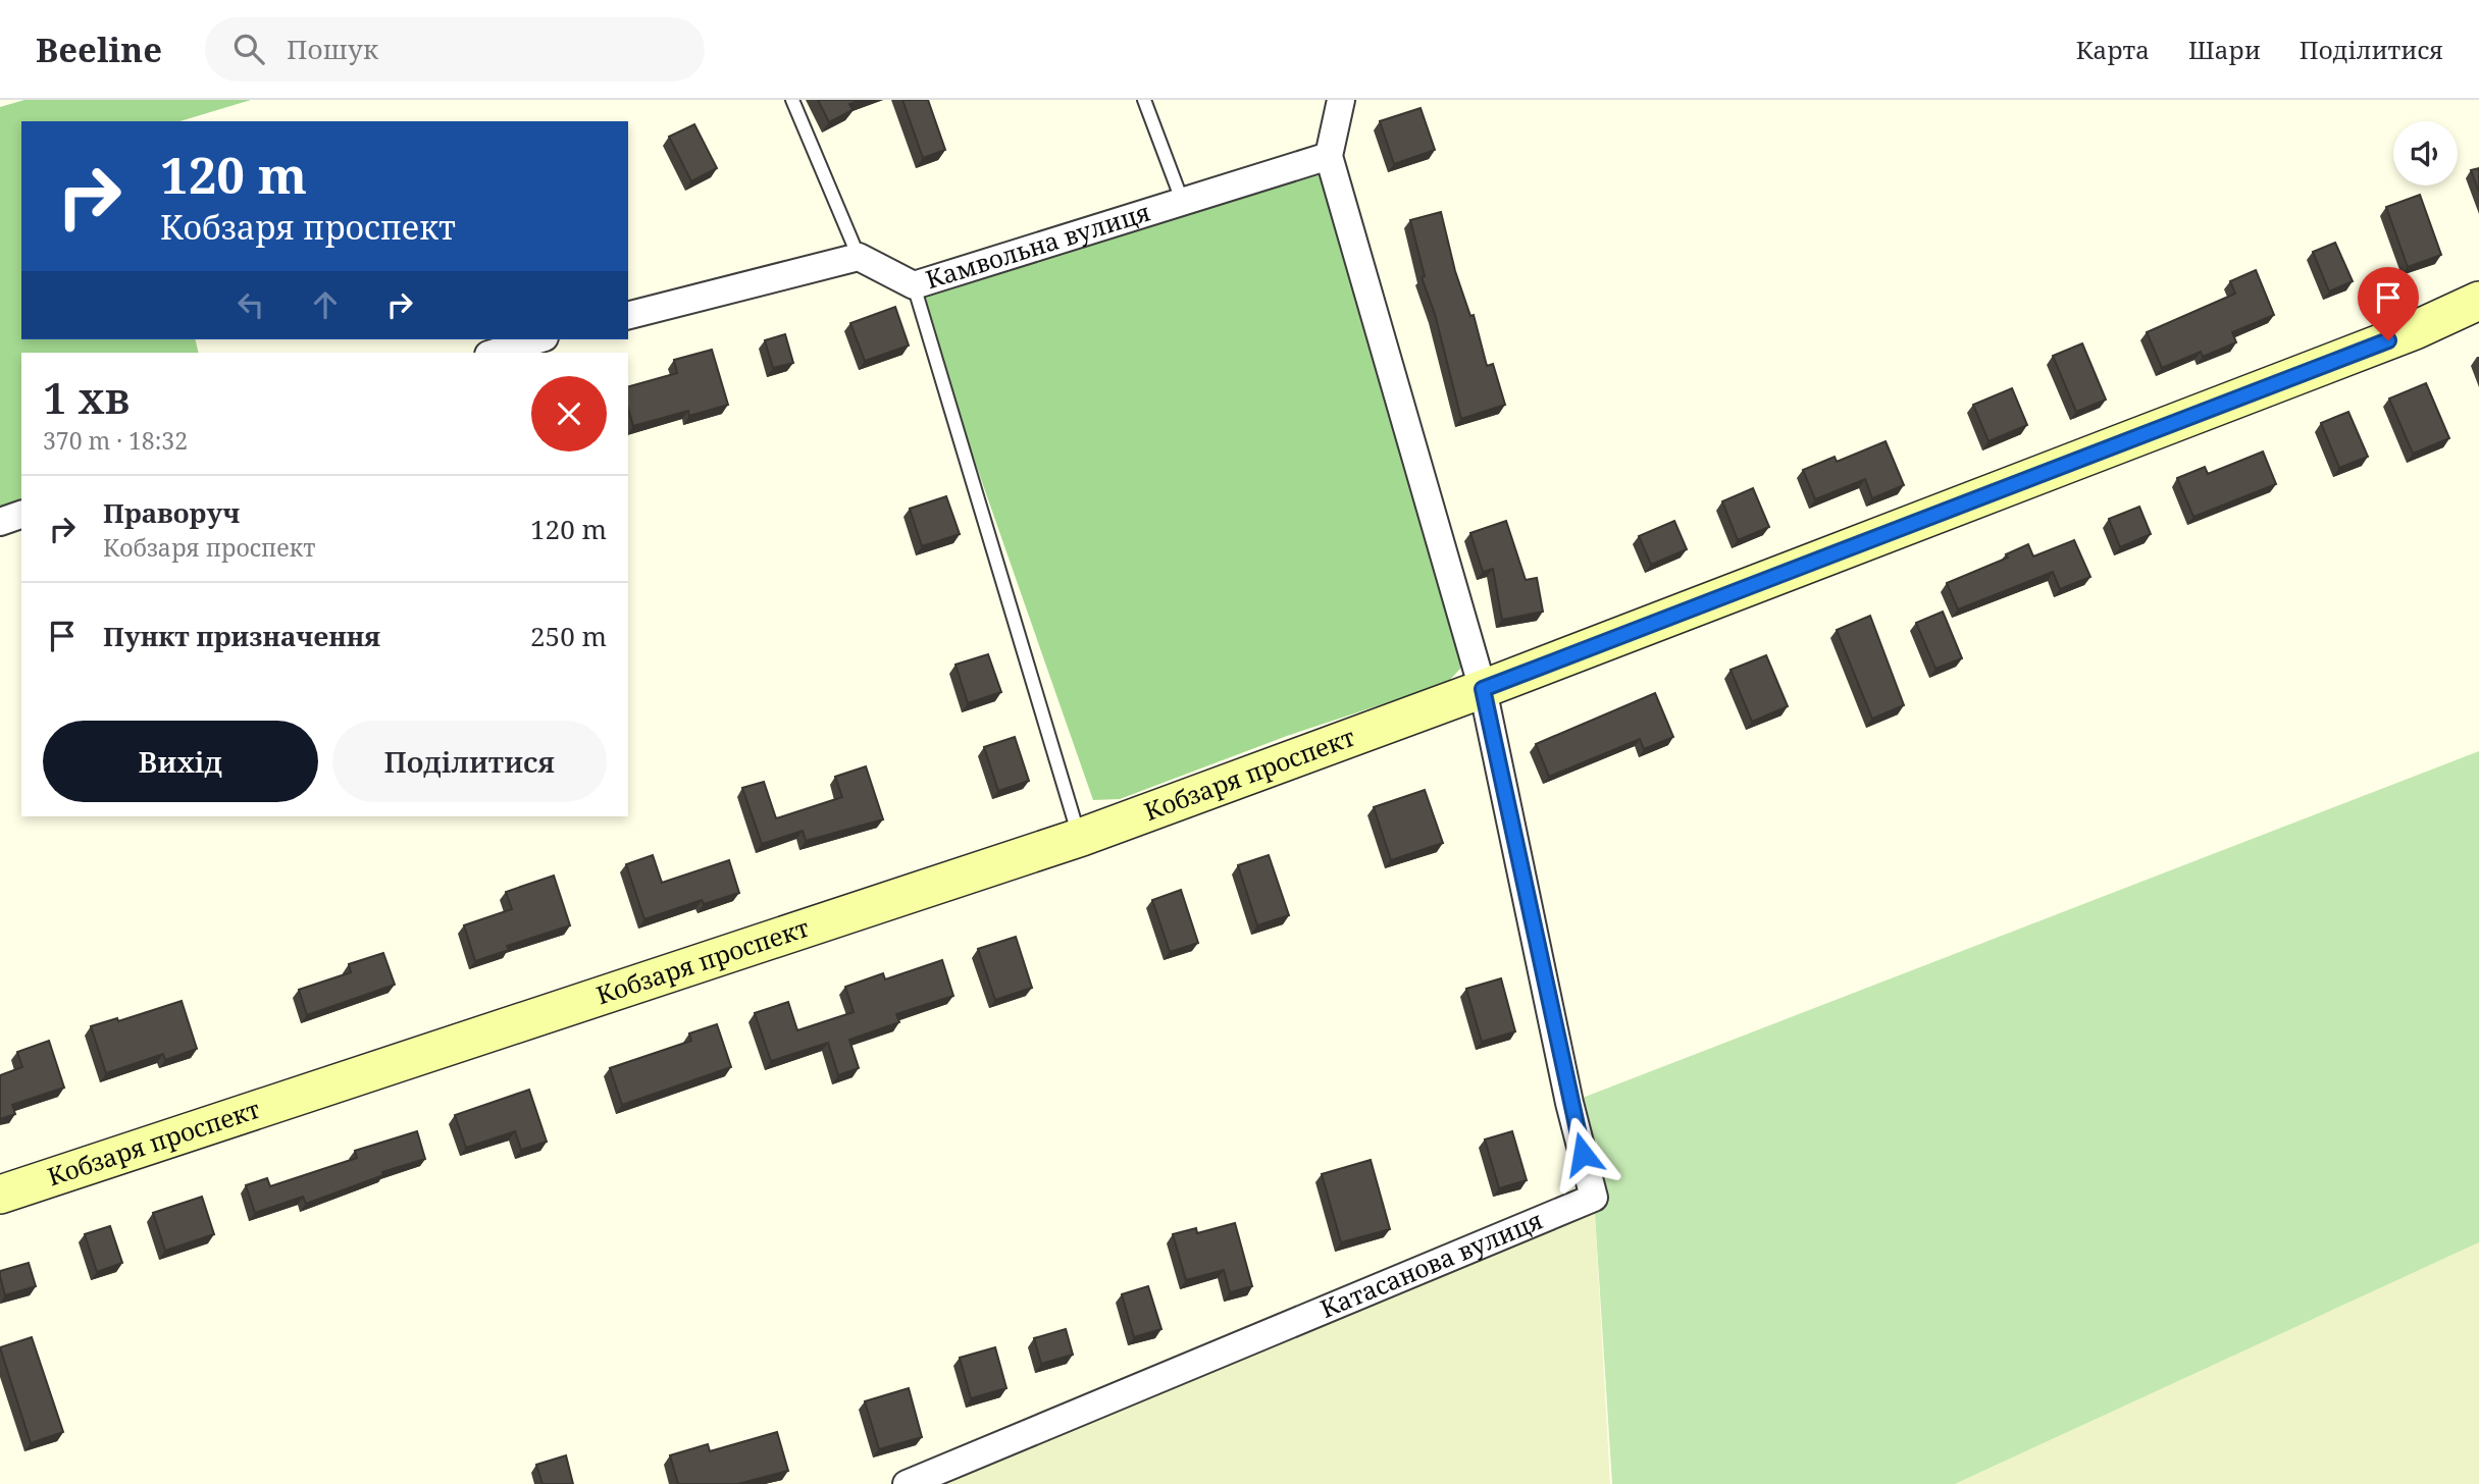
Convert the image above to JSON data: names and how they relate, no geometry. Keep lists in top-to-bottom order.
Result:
{
  "streets": {
    "main road": ["Кобзаря проспект"],
    "street": ["Камвольна вулиця", "Катасанова вулиця"]
  },
  "crossings": [
    ["Кобзаря проспект", "Катасанова вулиця"]
  ],
  "page": {
    "header": "Beeline",
    "search": "Пошук",
    "nav": ["Карта", "Шари", "Поділитися"],
    "turn": ["120 m", "Кобзаря проспект"],
    "heading": ["1 хв", "370 m · 18:32"],
    "list": [
      {
        "name": "Праворуч",
        "note": "Кобзаря проспект",
        "value": "120 m"
      },
      {
        "name": "Пункт призначення",
        "value": "250 m"
      }
    ],
    "buttons": ["Вихід", "Поділитися"]
  }
}
